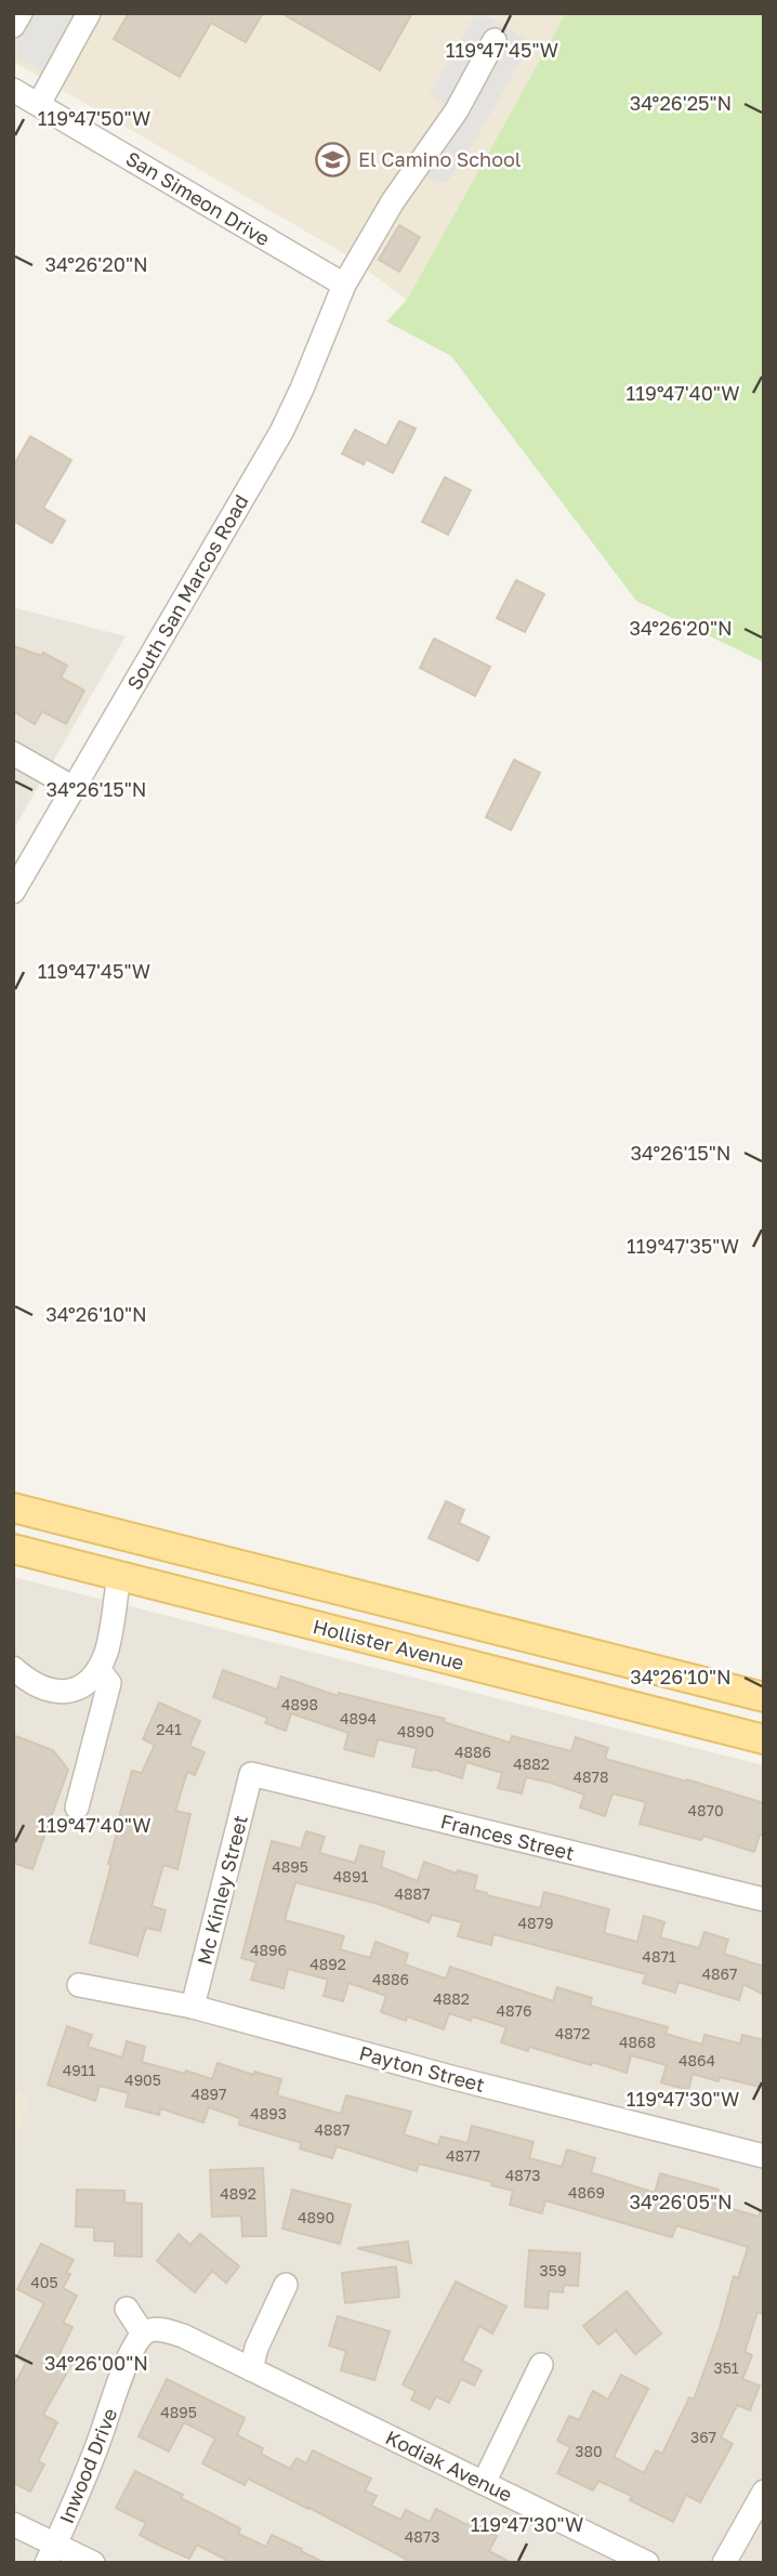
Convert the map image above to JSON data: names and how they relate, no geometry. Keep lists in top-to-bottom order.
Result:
{
  "streets": {
    "main road": ["Hollister Avenue"],
    "street": [
      "San Simeon Drive",
      "South San Marcos Road",
      "Frances Street",
      "Mc Kinley Street",
      "Payton Street",
      "Inwood Drive",
      "Kodiak Avenue"
    ]
  },
  "crossings": [
    ["San Simeon Drive", "South San Marcos Road"],
    ["Frances Street", "Mc Kinley Street"],
    ["Mc Kinley Street", "Payton Street"],
    ["Inwood Drive", "Kodiak Avenue"]
  ],
  "places": {
    "school or university": ["El Camino School"]
  },
  "house_numbers": [
    "4898",
    "4894",
    "241",
    "4890",
    "4886",
    "4882",
    "4878",
    "4870",
    "4895",
    "4891",
    "4887",
    "4879",
    "4896",
    "4871",
    "4892",
    "4867",
    "4886",
    "4882",
    "4876",
    "4872",
    "4868",
    "4864",
    "4911",
    "4905",
    "4897",
    "4893",
    "4887",
    "4877",
    "4873",
    "4869",
    "4892",
    "4890",
    "359",
    "405",
    "351",
    "4895",
    "367",
    "380",
    "4873"
  ],
  "coordinates": [
    "119°47'45\"W",
    "34°26'25\"N",
    "119°47'50\"W",
    "34°26'20\"N",
    "119°47'40\"W",
    "34°26'15\"N",
    "119°47'35\"W",
    "34°26'10\"N",
    "119°47'30\"W",
    "34°26'05\"N",
    "34°26'00\"N"
  ]
}
